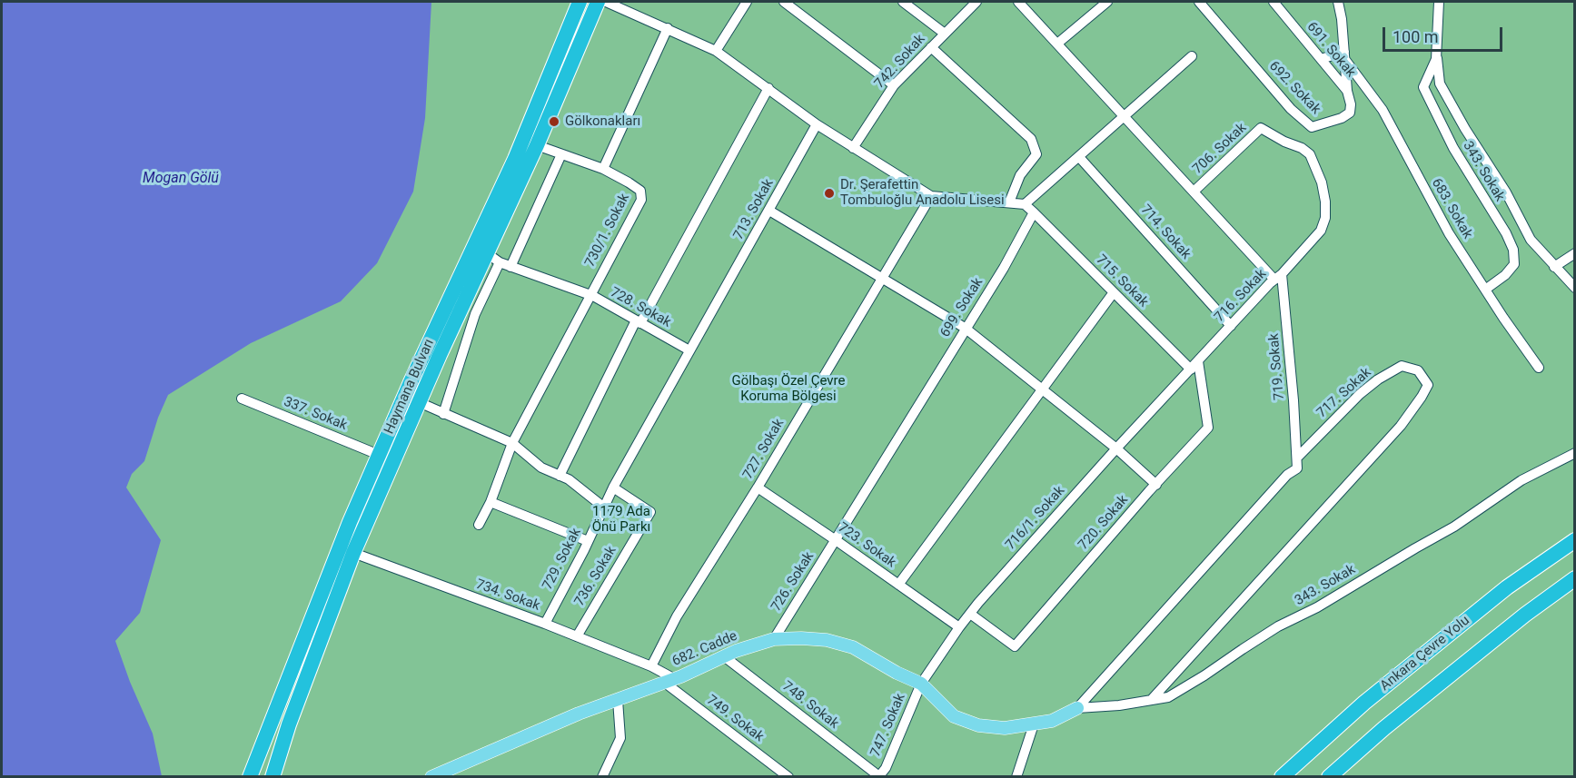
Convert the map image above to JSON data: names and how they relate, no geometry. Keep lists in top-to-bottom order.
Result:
{
  "streets": {
    "highway": ["Haymana Bulvarı", "Ankara Çevre Yolu"],
    "main road": ["682. Cadde"],
    "street": [
      "691. Sokak",
      "742. Sokak",
      "692. Sokak",
      "706. Sokak",
      "343. Sokak",
      "683. Sokak",
      "713. Sokak",
      "730/1. Sokak",
      "714. Sokak",
      "715. Sokak",
      "716. Sokak",
      "728. Sokak",
      "699. Sokak",
      "719. Sokak",
      "717. Sokak",
      "337. Sokak",
      "727. Sokak",
      "716/1. Sokak",
      "720. Sokak",
      "723. Sokak",
      "729. Sokak",
      "736. Sokak",
      "726. Sokak",
      "734. Sokak",
      "748. Sokak",
      "749. Sokak",
      "747. Sokak"
    ]
  },
  "crossings": [
    ["691. Sokak", "692. Sokak"],
    ["692. Sokak", "683. Sokak"],
    ["706. Sokak", "716. Sokak"],
    ["343. Sokak", "683. Sokak"],
    ["343. Sokak", "717. Sokak"],
    ["343. Sokak", "682. Cadde"],
    ["713. Sokak", "728. Sokak"],
    ["713. Sokak", "729. Sokak"],
    ["713. Sokak", "736. Sokak"],
    ["730/1. Sokak", "728. Sokak"],
    ["730/1. Sokak", "Haymana Bulvarı"],
    ["714. Sokak", "716. Sokak"],
    ["715. Sokak", "716. Sokak"],
    ["715. Sokak", "699. Sokak"],
    ["715. Sokak", "720. Sokak"],
    ["716. Sokak", "719. Sokak"],
    ["716. Sokak", "716/1. Sokak"],
    ["716. Sokak", "720. Sokak"],
    ["728. Sokak", "Haymana Bulvarı"],
    ["699. Sokak", "723. Sokak"],
    ["699. Sokak", "726. Sokak"],
    ["719. Sokak", "717. Sokak"],
    ["Haymana Bulvarı", "337. Sokak"],
    ["Haymana Bulvarı", "734. Sokak"],
    ["717. Sokak", "682. Cadde"],
    ["727. Sokak", "723. Sokak"],
    ["727. Sokak", "734. Sokak"],
    ["716/1. Sokak", "720. Sokak"],
    ["716/1. Sokak", "723. Sokak"],
    ["716/1. Sokak", "682. Cadde"],
    ["716/1. Sokak", "747. Sokak"],
    ["723. Sokak", "726. Sokak"],
    ["729. Sokak", "734. Sokak"],
    ["736. Sokak", "734. Sokak"],
    ["726. Sokak", "682. Cadde"],
    ["682. Cadde", "748. Sokak"],
    ["682. Cadde", "749. Sokak"],
    ["682. Cadde", "747. Sokak"],
    ["748. Sokak", "747. Sokak"]
  ],
  "water": ["Mogan Gölü"],
  "parks": ["Gölbaşı Özel Çevre Koruma Bölgesi", "1179 Ada Önü Parkı"],
  "places": ["Gölkonakları", "Dr. Şerafettin Tombuloğlu Anadolu Lisesi"],
  "scale_bar": "100 m"
}
